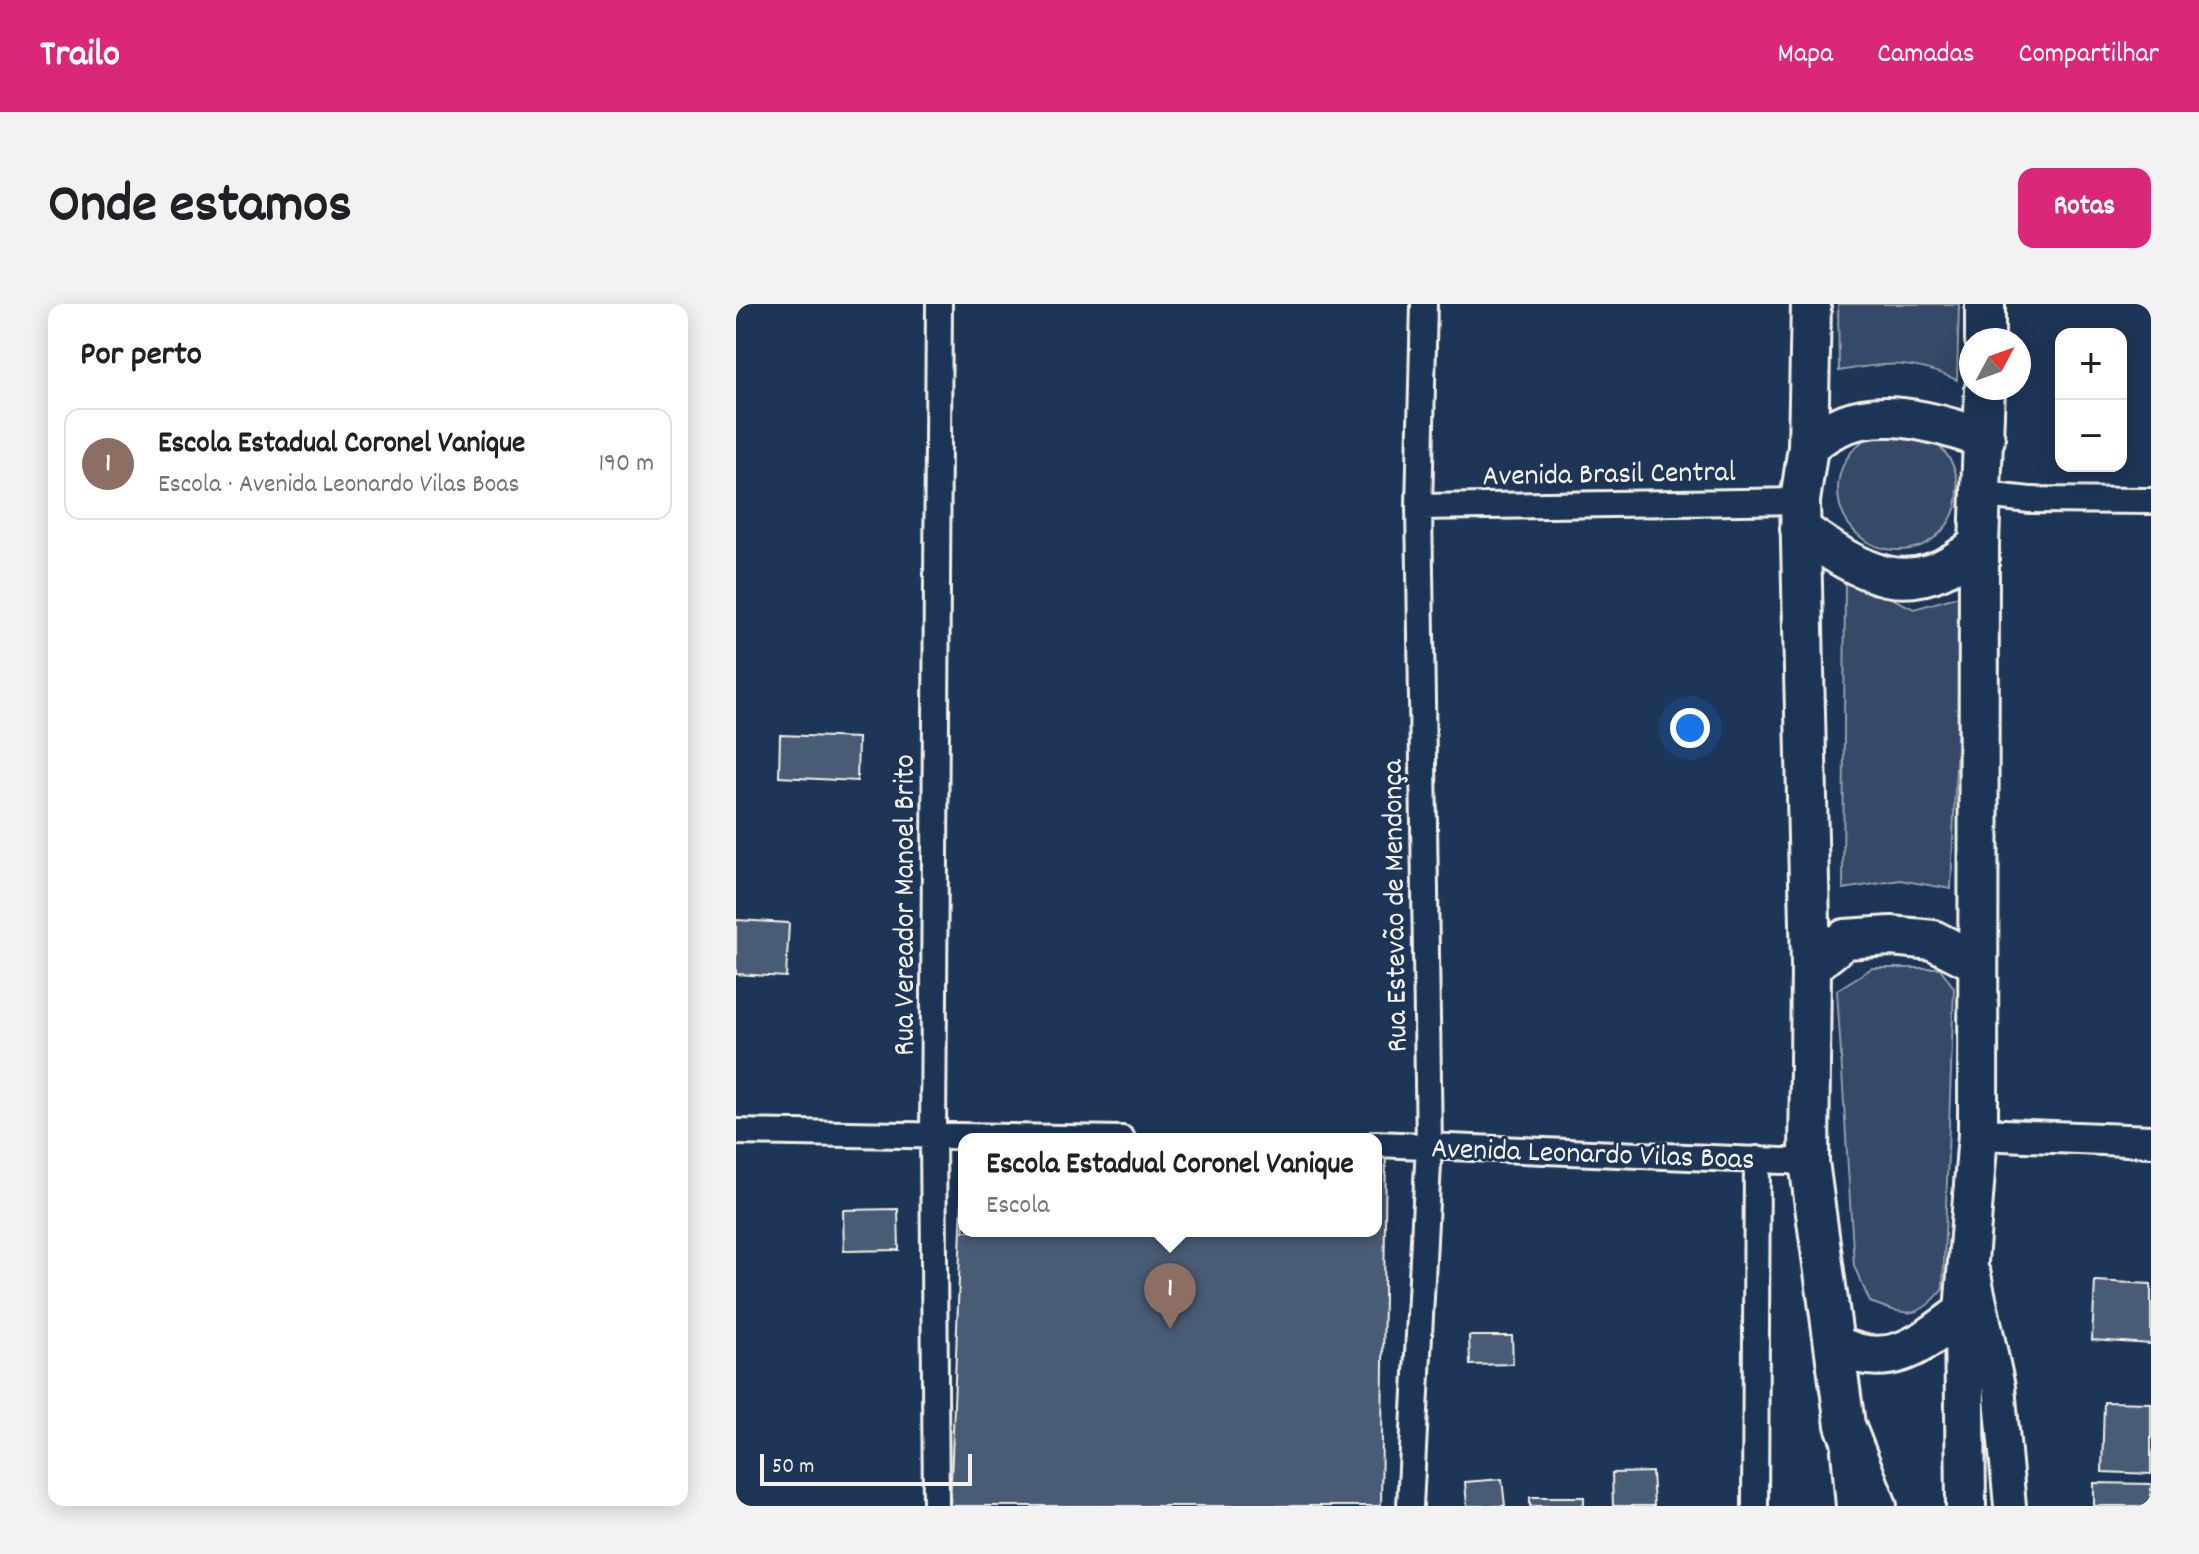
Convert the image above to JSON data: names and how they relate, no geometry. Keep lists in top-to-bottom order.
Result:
{
  "streets": {
    "street": [
      "Avenida Brasil Central",
      "Rua Vereador Manoel Brito",
      "Rua Estevão de Mendonça",
      "Avenida Leonardo Vilas Boas"
    ]
  },
  "crossings": [
    ["Avenida Brasil Central", "Rua Estevão de Mendonça"],
    ["Rua Estevão de Mendonça", "Avenida Leonardo Vilas Boas"]
  ],
  "scale_bar": "50 m",
  "north": "top right",
  "page": {
    "header": "Trailo",
    "nav": ["Mapa", "Camadas", "Compartilhar"],
    "title": "Onde estamos",
    "buttons": "Rotas",
    "heading": "Por perto",
    "map_buttons": ["+", "−"],
    "list": [
      {
        "mark": "1",
        "name": "Escola Estadual Coronel Vanique",
        "note": "Escola · Avenida Leonardo Vilas Boas",
        "value": "190 m"
      }
    ],
    "popup": ["Escola Estadual Coronel Vanique", "Escola"],
    "pins": "1",
    "scale": "50 m"
  }
}
